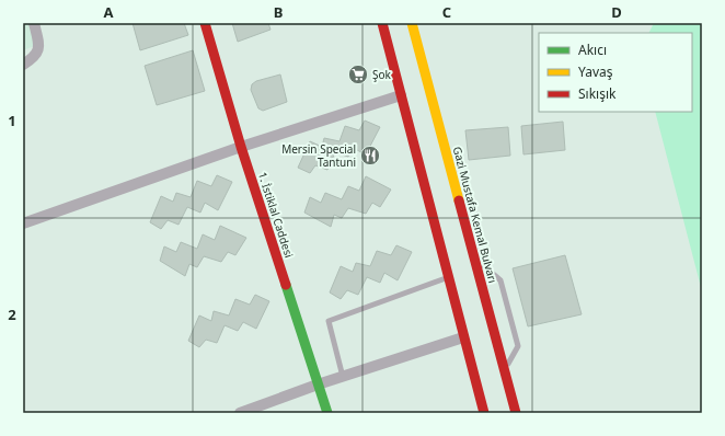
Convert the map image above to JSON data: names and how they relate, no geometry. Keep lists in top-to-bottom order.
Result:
{
  "streets": {
    "main road": ["1. İstiklal Caddesi", "Gazi Mustafa Kemal Bulvarı"]
  },
  "places": {
    "supermarket": ["Şok"],
    "restaurant": ["Mersin Special Tantuni"]
  },
  "legend": ["Akıcı", "Yavaş", "Sıkışık"],
  "grid": {
    "columns": [
      "A",
      "B",
      "C",
      "D"
    ],
    "rows": ["1", "2"]
  }
}
